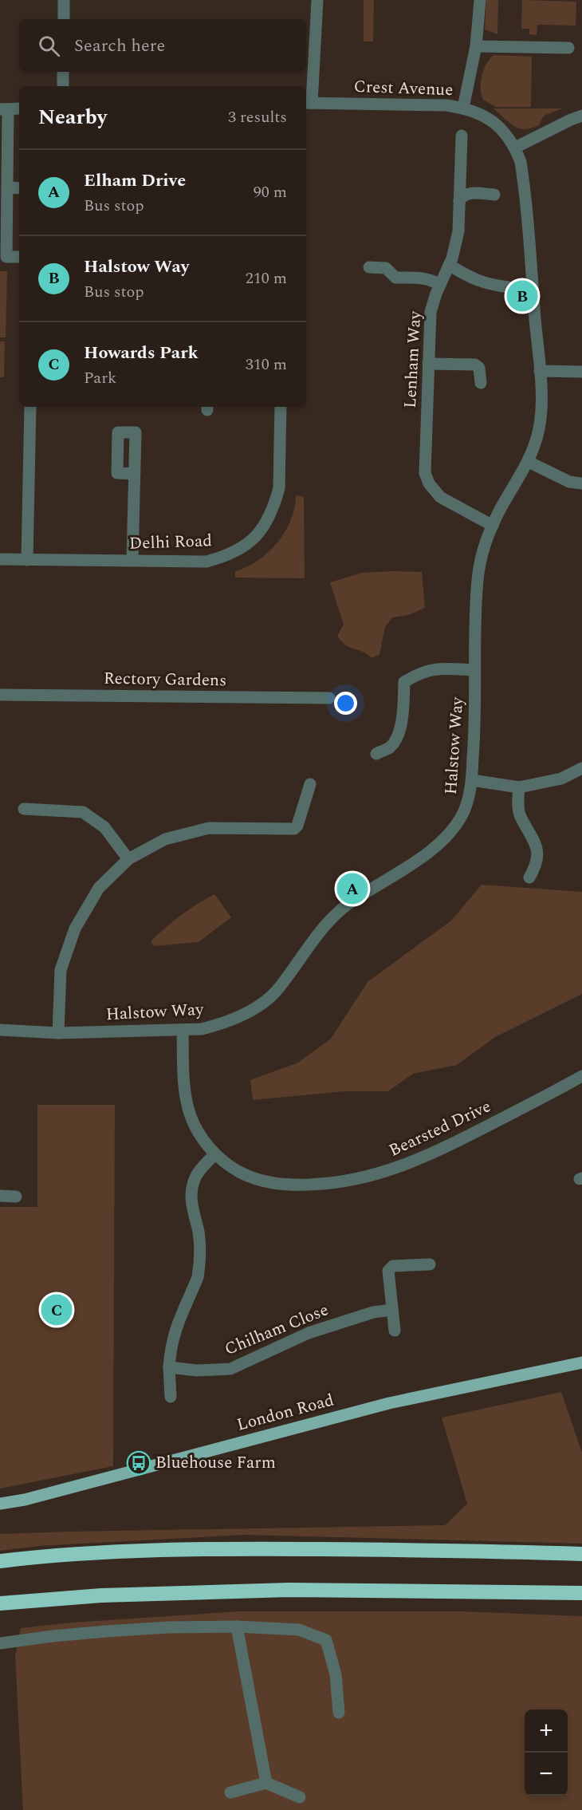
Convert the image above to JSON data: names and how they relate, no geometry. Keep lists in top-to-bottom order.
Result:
{
  "streets": {
    "main road": ["London Road"],
    "street": [
      "Crest Avenue",
      "Lenham Way",
      "Delhi Road",
      "Rectory Gardens",
      "Halstow Way",
      "Bearsted Drive",
      "Chilham Close"
    ]
  },
  "crossings": [
    ["Crest Avenue", "Halstow Way"],
    ["Lenham Way", "Halstow Way"],
    ["Halstow Way", "Bearsted Drive"]
  ],
  "places": {
    "bus stop": ["Bluehouse Farm"]
  },
  "page": {
    "search": "Search here",
    "heading": ["Nearby", "3 results"],
    "list": [
      {
        "mark": "A",
        "name": "Elham Drive",
        "note": "Bus stop",
        "value": "90 m"
      },
      {
        "mark": "B",
        "name": "Halstow Way",
        "note": "Bus stop",
        "value": "210 m"
      },
      {
        "mark": "C",
        "name": "Howards Park",
        "note": "Park",
        "value": "310 m"
      }
    ],
    "pins": ["B", "A", "C"],
    "map_buttons": ["+", "−"]
  }
}
